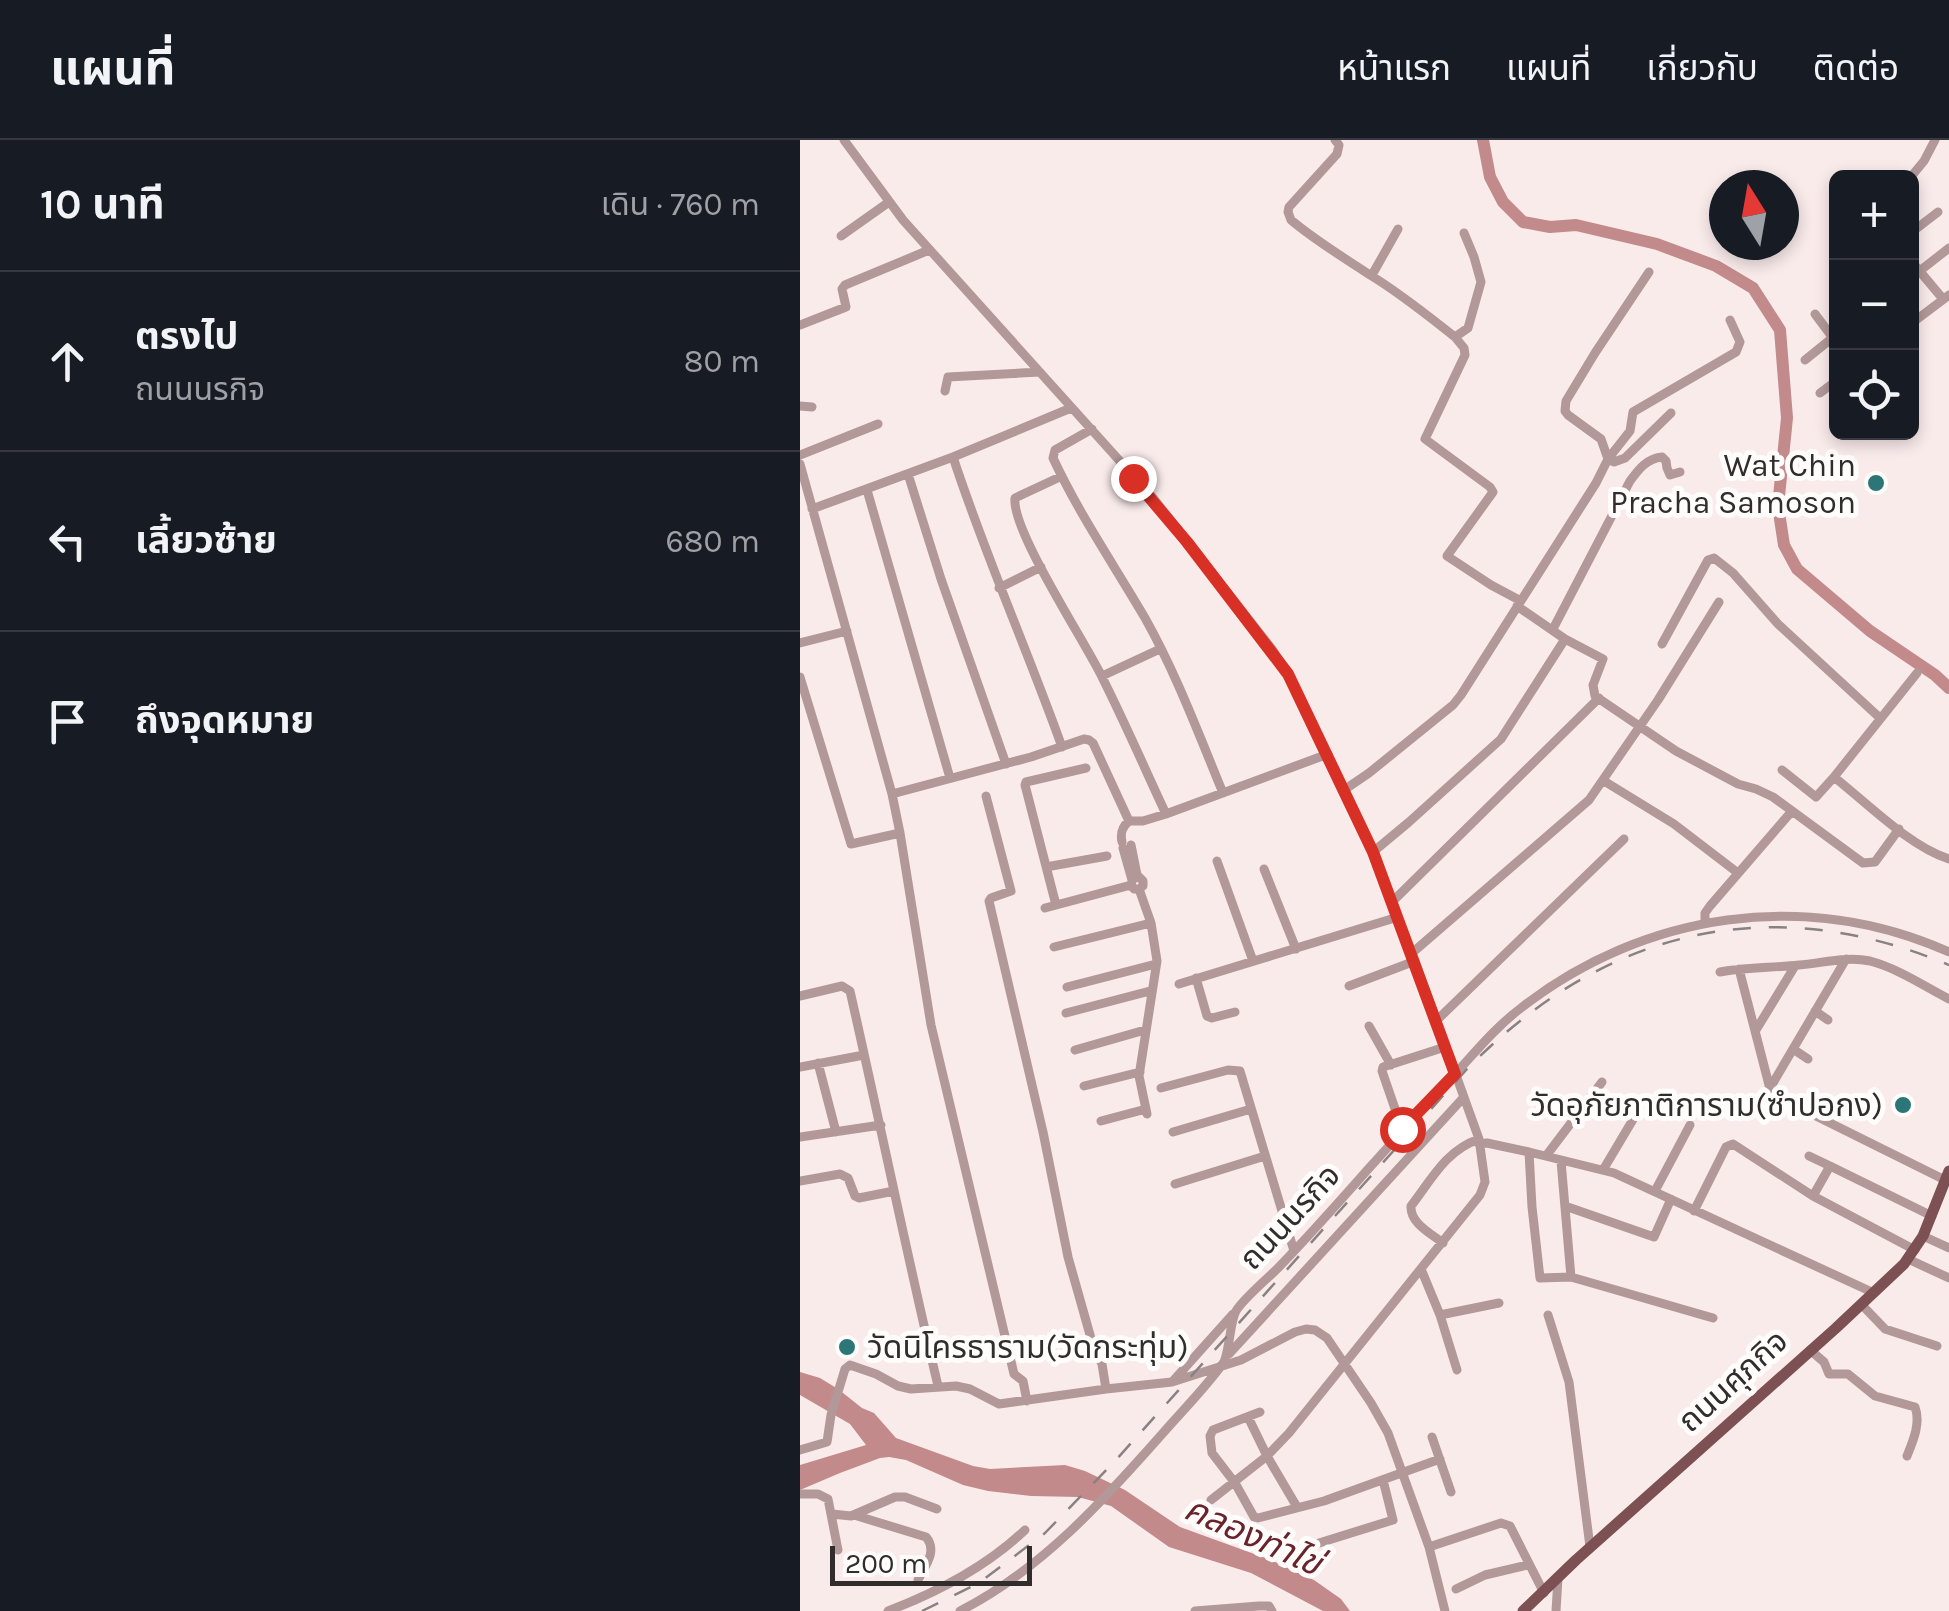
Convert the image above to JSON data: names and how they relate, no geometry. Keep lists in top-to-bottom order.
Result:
{
  "streets": {
    "main road": ["ถนนศุภกิจ"],
    "street": ["ถนนนรกิจ"]
  },
  "water": ["คลองท่าไข่"],
  "places": ["Wat Chin Pracha Samoson", "วัดอุภัยภาติการาม(ซำปอกง)", "วัดนิโครธาราม(วัดกระทุ่ม)"],
  "scale_bar": "200 m",
  "north": "top",
  "page": {
    "header": "แผนที่",
    "nav": [
      "หน้าแรก",
      "แผนที่",
      "เกี่ยวกับ",
      "ติดต่อ"
    ],
    "heading": ["10 นาที", "เดิน · 760 m"],
    "map_buttons": ["+", "−"],
    "list": [
      ["ตรงไป", "ถนนนรกิจ", "80 m"],
      ["เลี้ยวซ้าย", "680 m"],
      "ถึงจุดหมาย"
    ],
    "scale": "200 m"
  }
}
